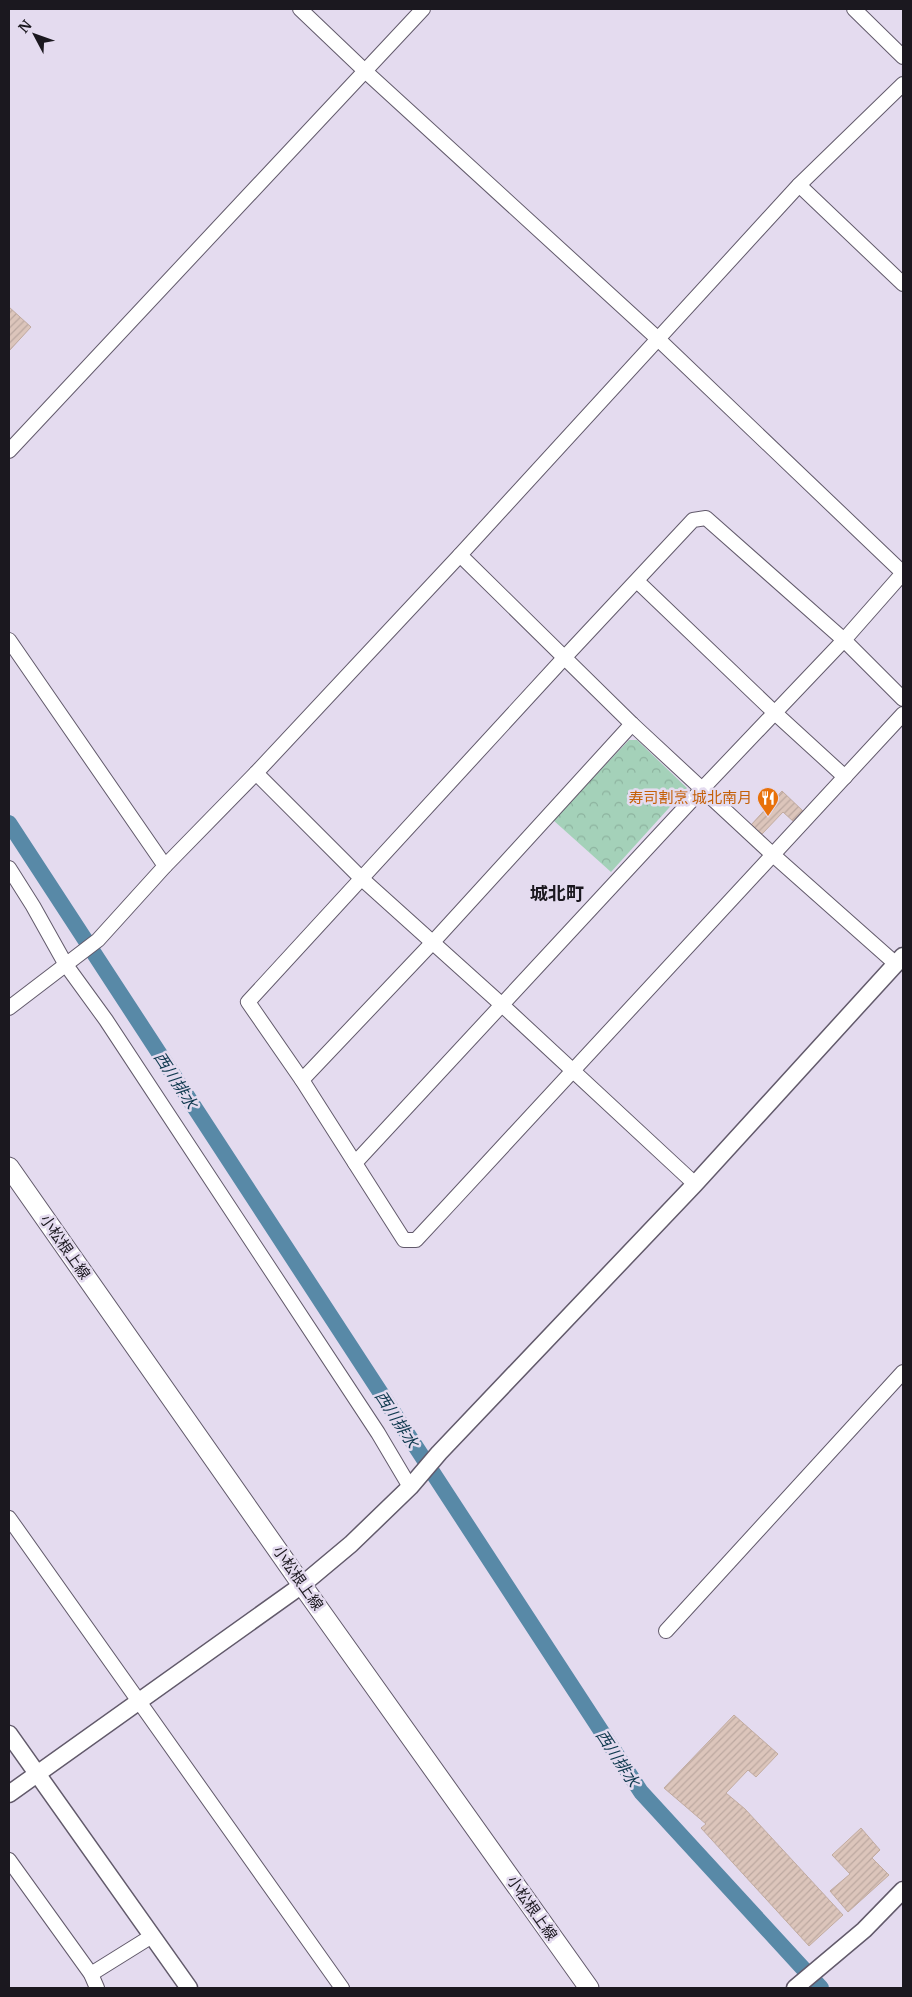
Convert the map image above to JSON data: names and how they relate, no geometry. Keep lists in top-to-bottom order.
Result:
{
  "streets": {
    "main road": ["小松根上線"]
  },
  "districts": ["城北町"],
  "water": ["西川排水"],
  "places": {
    "restaurant": ["寿司割烹 城北南月"]
  },
  "north": "top left"
}
